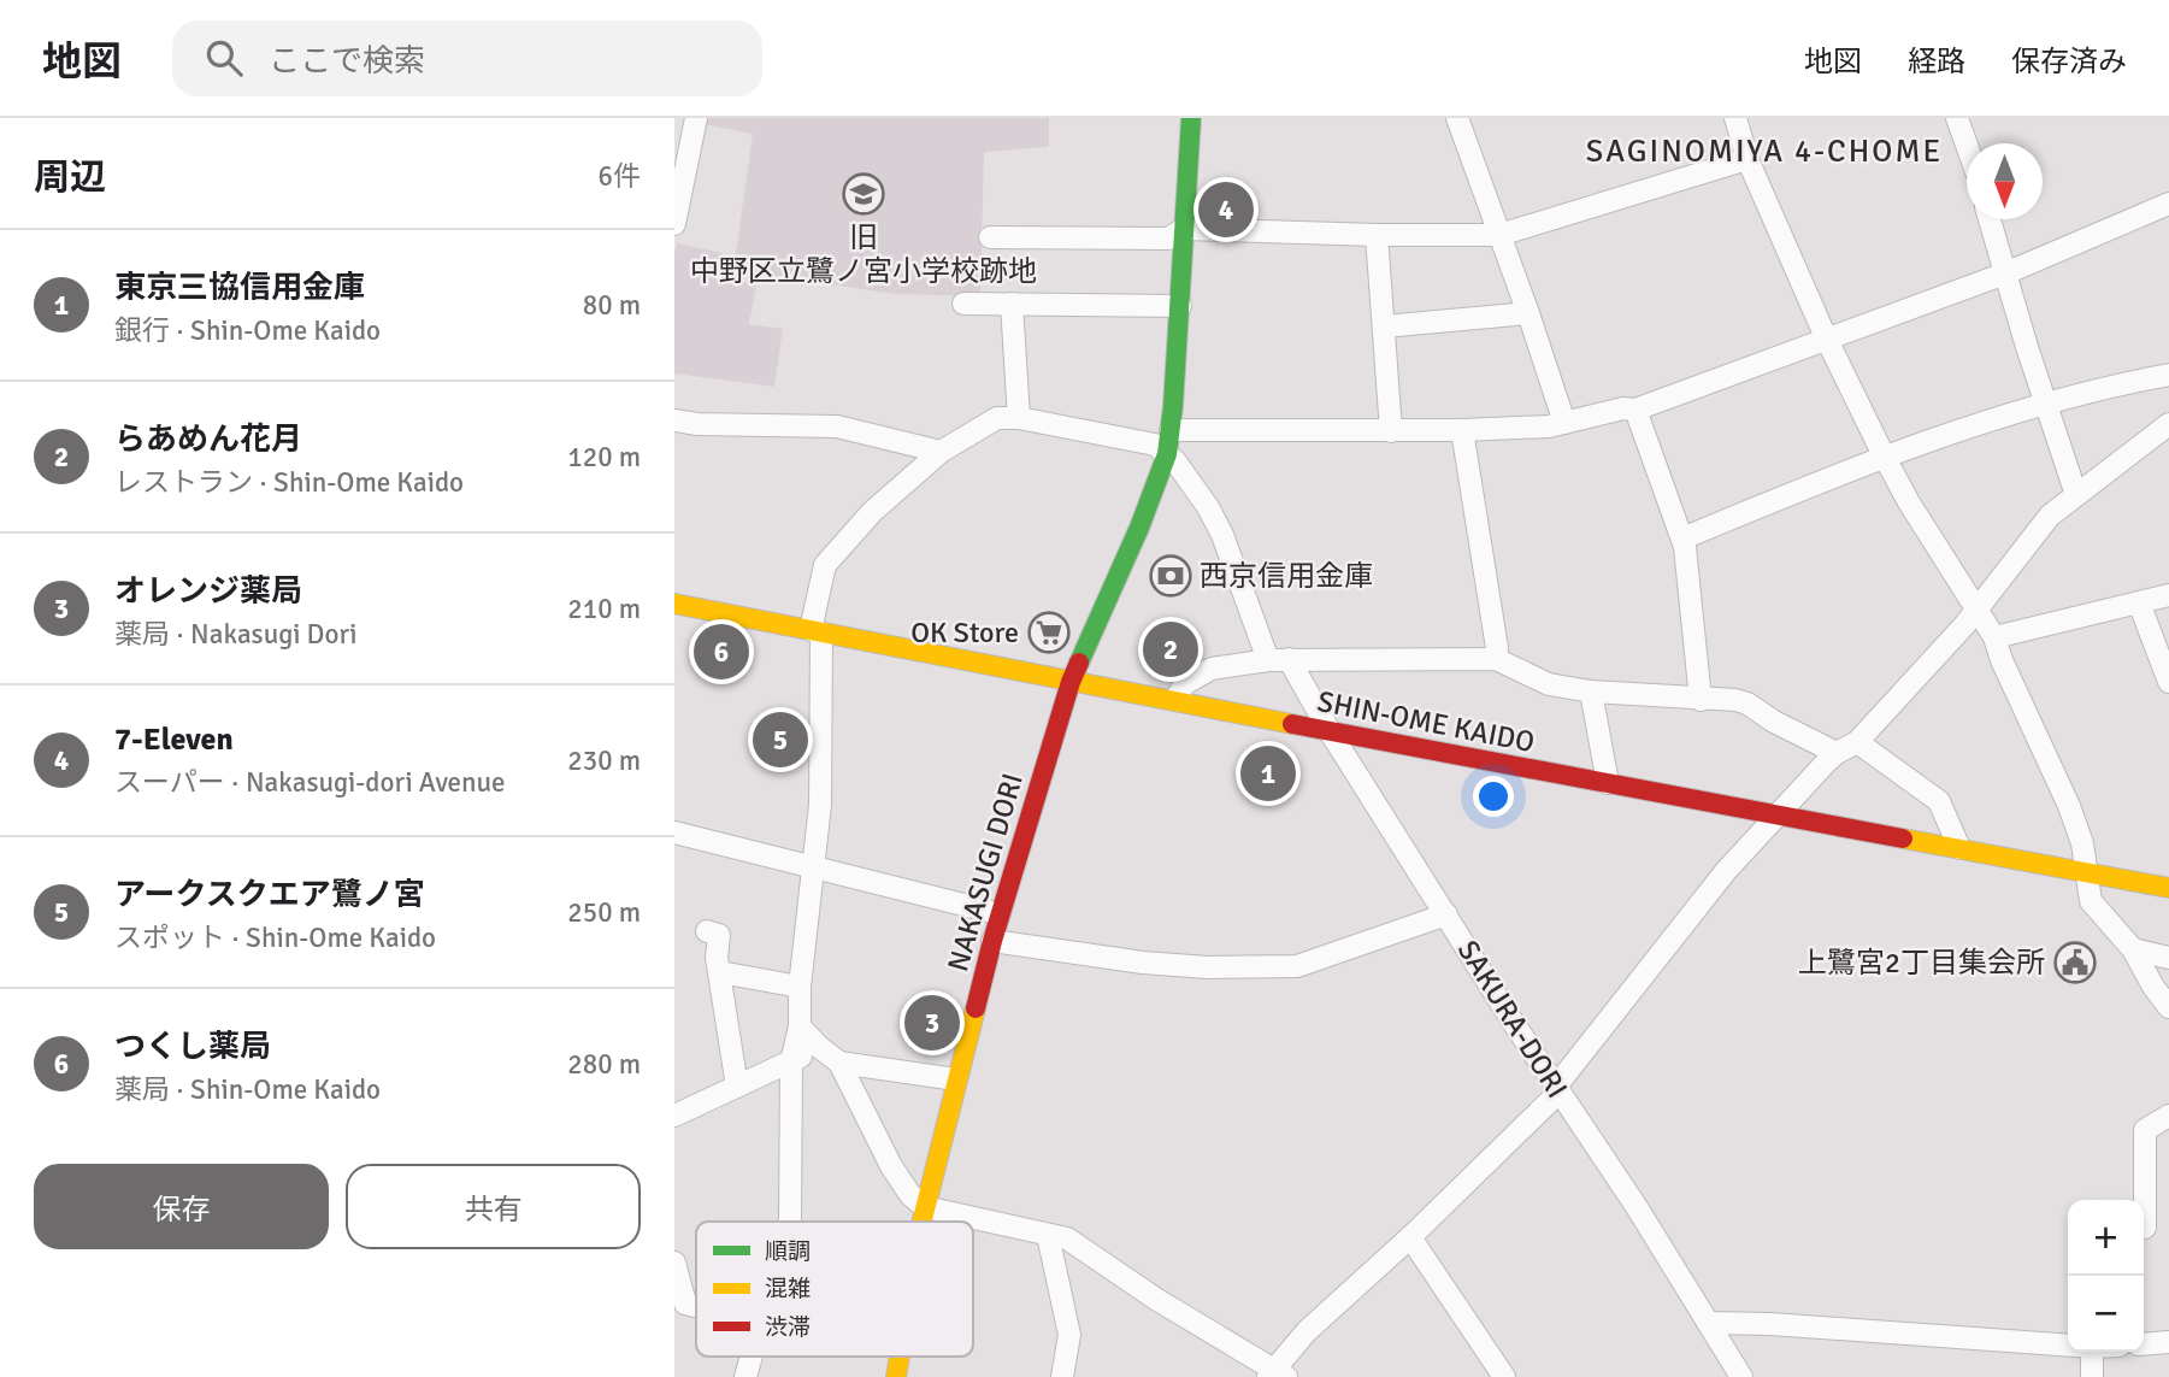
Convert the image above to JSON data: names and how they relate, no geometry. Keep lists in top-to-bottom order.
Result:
{
  "streets": {
    "main road": ["SHIN-OME KAIDO", "NAKASUGI DORI"],
    "street": ["SAKURA-DORI"]
  },
  "crossings": [
    ["SHIN-OME KAIDO", "NAKASUGI DORI"],
    ["SHIN-OME KAIDO", "SAKURA-DORI"],
    ["NAKASUGI DORI", "SAKURA-DORI"]
  ],
  "districts": ["SAGINOMIYA 4-CHOME"],
  "places": {
    "school or university": ["旧 中野区立鷺ノ宮小学校跡地"],
    "bank": ["西京信用金庫"],
    "supermarket": ["OK Store"],
    "public building": ["上鷺宮2丁目集会所"]
  },
  "legend": ["順調", "混雑", "渋滞"],
  "north": "bottom",
  "page": {
    "header": "地図",
    "search": "ここで検索",
    "nav": ["地図", "経路", "保存済み"],
    "heading": ["周辺", "6件"],
    "pins": [
      "4",
      "2",
      "6",
      "5",
      "1",
      "3"
    ],
    "list": [
      {
        "mark": "1",
        "name": "東京三協信用金庫",
        "note": "銀行 · Shin-Ome Kaido",
        "value": "80 m"
      },
      {
        "mark": "2",
        "name": "らあめん花月",
        "note": "レストラン · Shin-Ome Kaido",
        "value": "120 m"
      },
      {
        "mark": "3",
        "name": "オレンジ薬局",
        "note": "薬局 · Nakasugi Dori",
        "value": "210 m"
      },
      {
        "mark": "4",
        "name": "7-Eleven",
        "note": "スーパー · Nakasugi-dori Avenue",
        "value": "230 m"
      },
      {
        "mark": "5",
        "name": "アークスクエア鷺ノ宮",
        "note": "スポット · Shin-Ome Kaido",
        "value": "250 m"
      },
      {
        "mark": "6",
        "name": "つくし薬局",
        "note": "薬局 · Shin-Ome Kaido",
        "value": "280 m"
      }
    ],
    "buttons": ["保存", "共有"],
    "map_buttons": ["+", "−"]
  }
}
